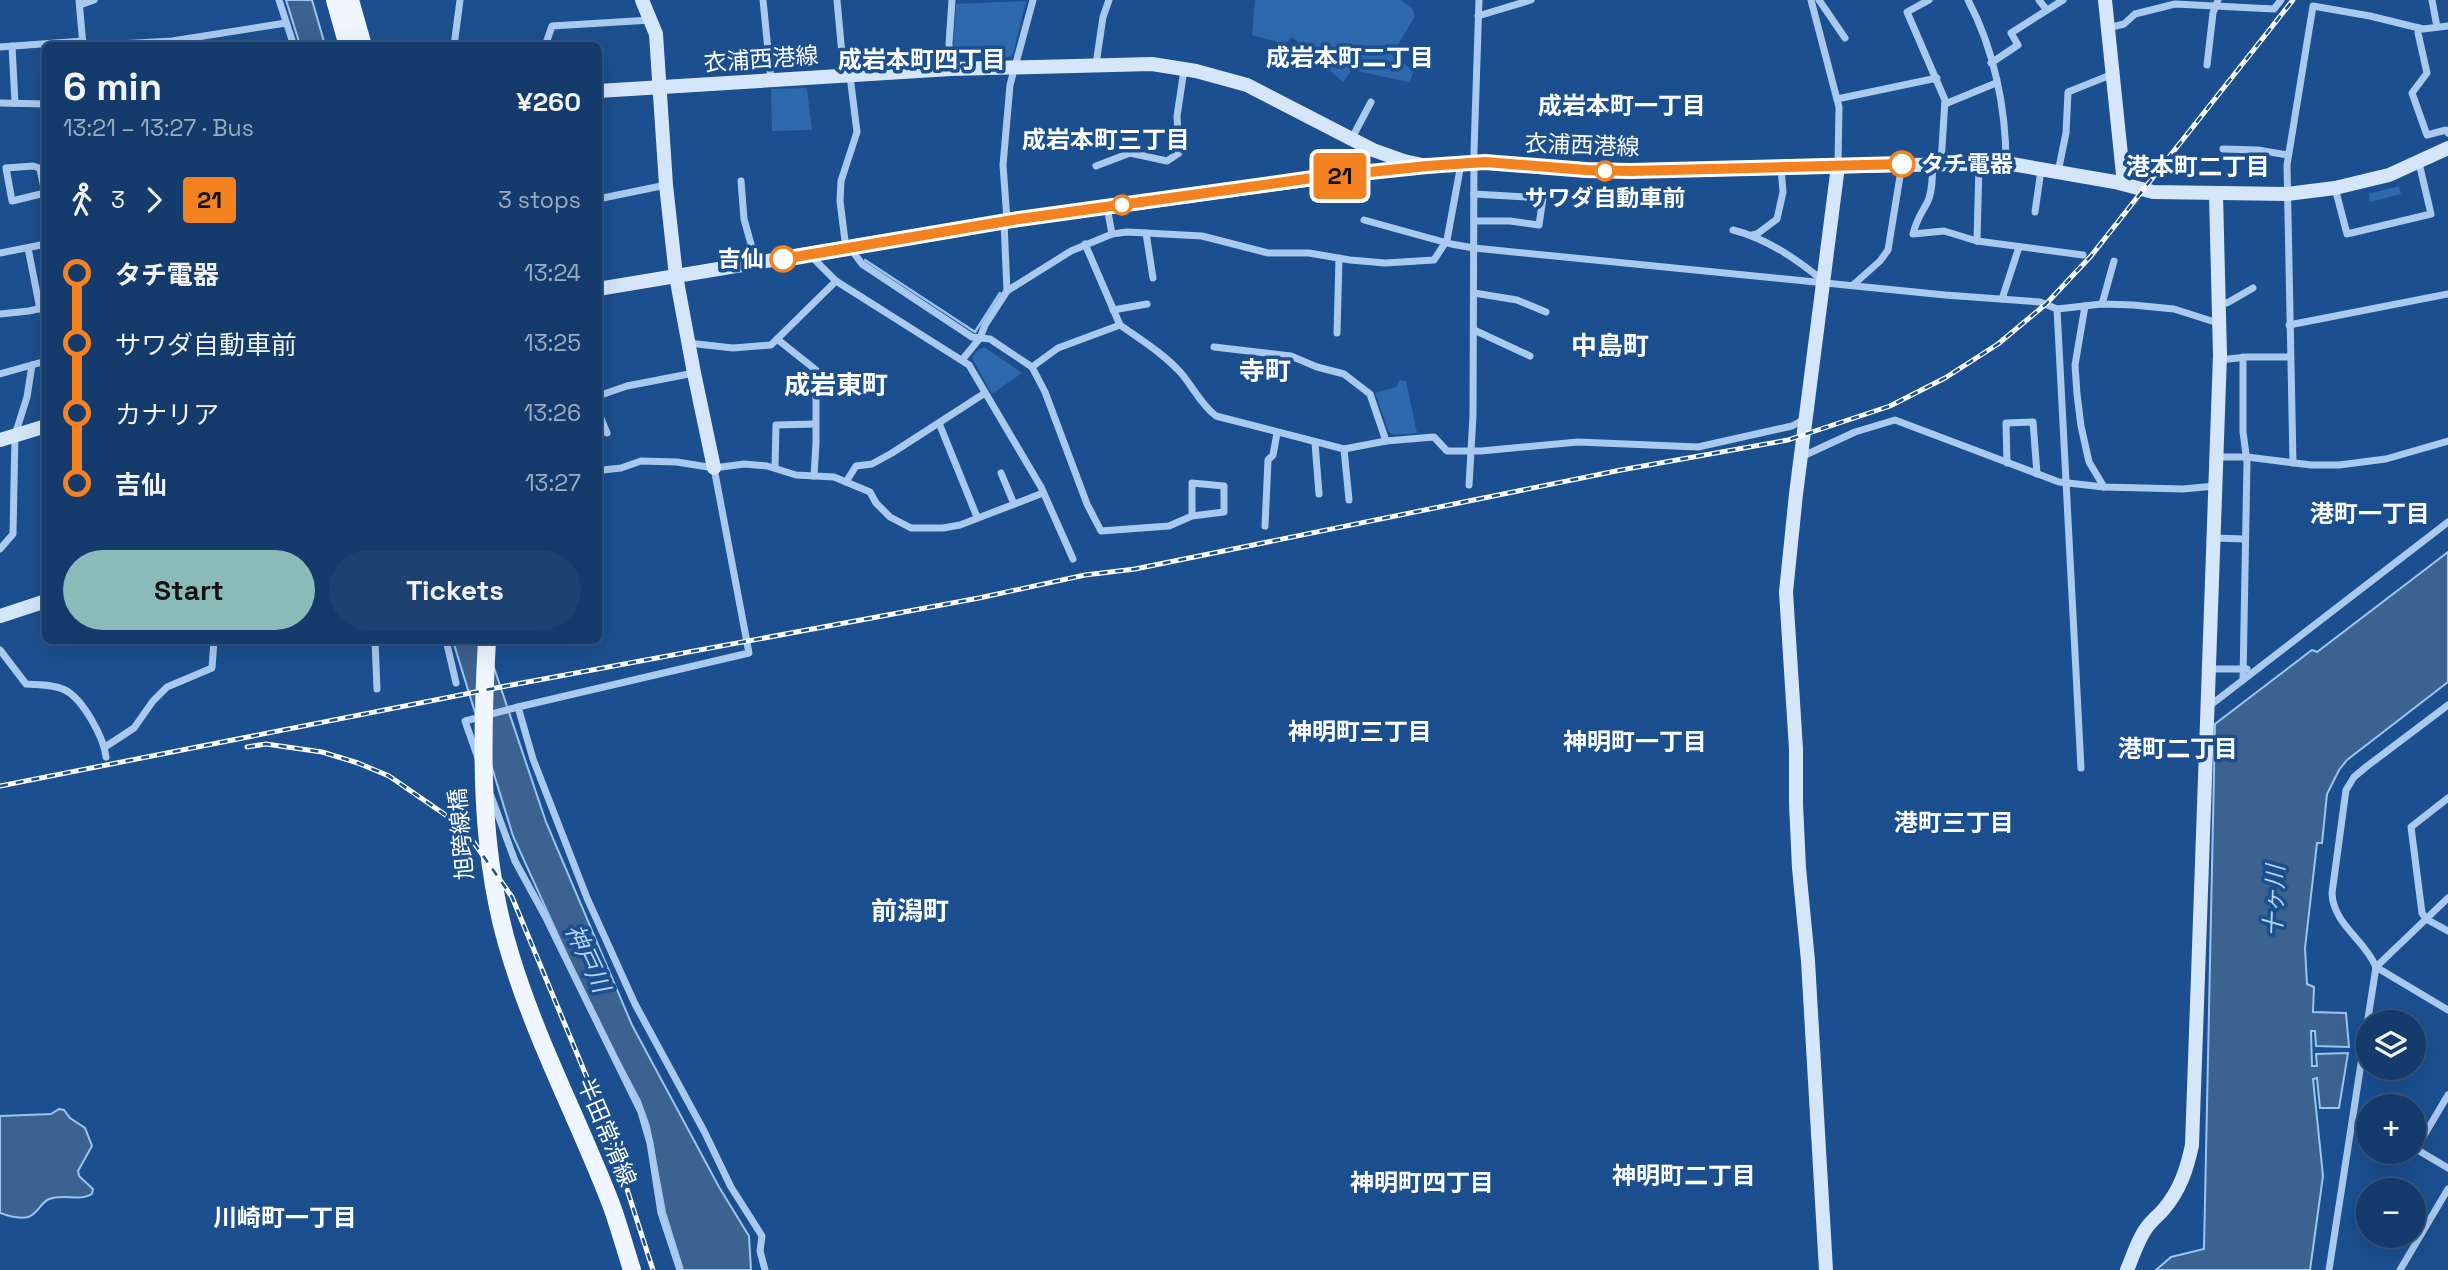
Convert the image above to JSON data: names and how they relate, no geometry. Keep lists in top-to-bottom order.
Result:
{
  "streets": {
    "main road": ["旭跨線橋", "半田常滑線"],
    "street": ["衣浦西港線"]
  },
  "crossings": [
    ["旭跨線橋", "半田常滑線"]
  ],
  "districts": [
    "成岩本町二丁目",
    "成岩本町四丁目",
    "成岩本町一丁目",
    "成岩本町三丁目",
    "港本町二丁目",
    "中島町",
    "寺町",
    "成岩東町",
    "港町一丁目",
    "神明町三丁目",
    "神明町一丁目",
    "港町二丁目",
    "港町三丁目",
    "前潟町",
    "神明町二丁目",
    "神明町四丁目",
    "川崎町一丁目"
  ],
  "water": ["十ヶ川", "神戸川"],
  "places": ["タチ電器", "サワダ自動車前", "吉仙"],
  "lines": ["bus line 21"],
  "page": {
    "on_map": "21",
    "heading": ["6 min", "13:21 – 13:27 · Bus", "¥260"],
    "legs": ["3", "21", "3 stops"],
    "list": [
      {
        "name": "タチ電器",
        "value": "13:24"
      },
      {
        "name": "サワダ自動車前",
        "value": "13:25"
      },
      {
        "name": "カナリア",
        "value": "13:26"
      },
      {
        "name": "吉仙",
        "value": "13:27"
      }
    ],
    "buttons": ["Start", "Tickets"],
    "map_buttons": ["+", "−"]
  }
}
